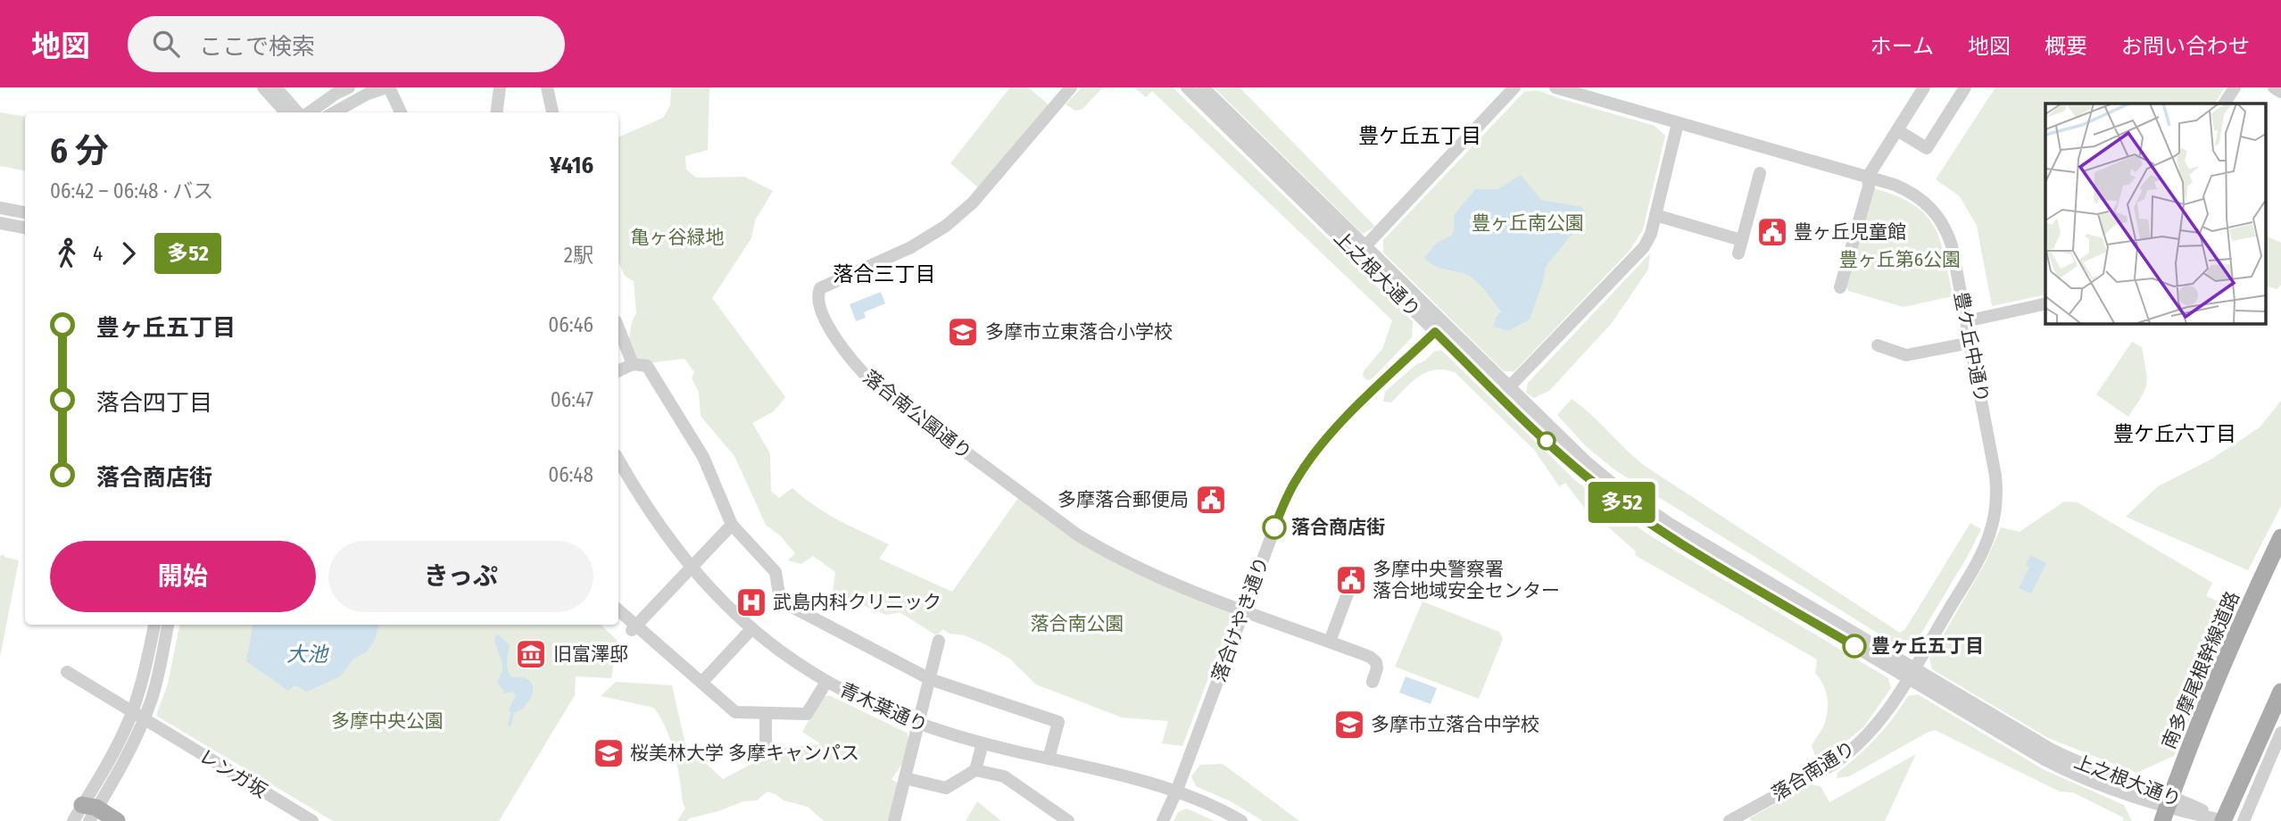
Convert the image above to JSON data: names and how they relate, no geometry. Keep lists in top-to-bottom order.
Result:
{
  "streets": {
    "main road": ["南多摩尾根幹線道路"],
    "street": [
      "上之根大通り",
      "豊ケ丘中通り",
      "落合南公園通り",
      "落合けやき通り",
      "青木葉通り",
      "落合南通り",
      "レンガ坂"
    ]
  },
  "crossings": [
    ["上之根大通り", "豊ケ丘中通り"],
    ["上之根大通り", "落合けやき通り"],
    ["上之根大通り", "南多摩尾根幹線道路"],
    ["上之根大通り", "落合南通り"],
    ["豊ケ丘中通り", "落合南通り"],
    ["落合南公園通り", "落合けやき通り"],
    ["落合けやき通り", "青木葉通り"]
  ],
  "districts": ["豊ケ丘五丁目", "落合三丁目", "豊ケ丘六丁目"],
  "water": ["大池"],
  "parks": [
    "豊ヶ丘南公園",
    "亀ヶ谷緑地",
    "豊ヶ丘第6公園",
    "落合南公園",
    "多摩中央公園"
  ],
  "places": {
    "public building": ["豊ヶ丘児童館", "多摩落合郵便局", "多摩中央警察署 落合地域安全センター"],
    "school or university": ["多摩市立東落合小学校", "多摩市立落合中学校", "桜美林大学 多摩キャンパス"],
    "other": ["落合商店街", "豊ヶ丘五丁目"],
    "hospital": ["武島内科クリニック"],
    "museum": ["旧富澤邸"]
  },
  "lines": ["bus line 多52"],
  "page": {
    "header": "地図",
    "search": "ここで検索",
    "nav": [
      "ホーム",
      "地図",
      "概要",
      "お問い合わせ"
    ],
    "on_map": "多52",
    "heading": ["6 分", "06:42 – 06:48 · バス", "¥416"],
    "legs": ["4", "多52", "2駅"],
    "list": [
      {
        "name": "豊ヶ丘五丁目",
        "value": "06:46"
      },
      {
        "name": "落合四丁目",
        "value": "06:47"
      },
      {
        "name": "落合商店街",
        "value": "06:48"
      }
    ],
    "buttons": ["開始", "きっぷ"]
  }
}
